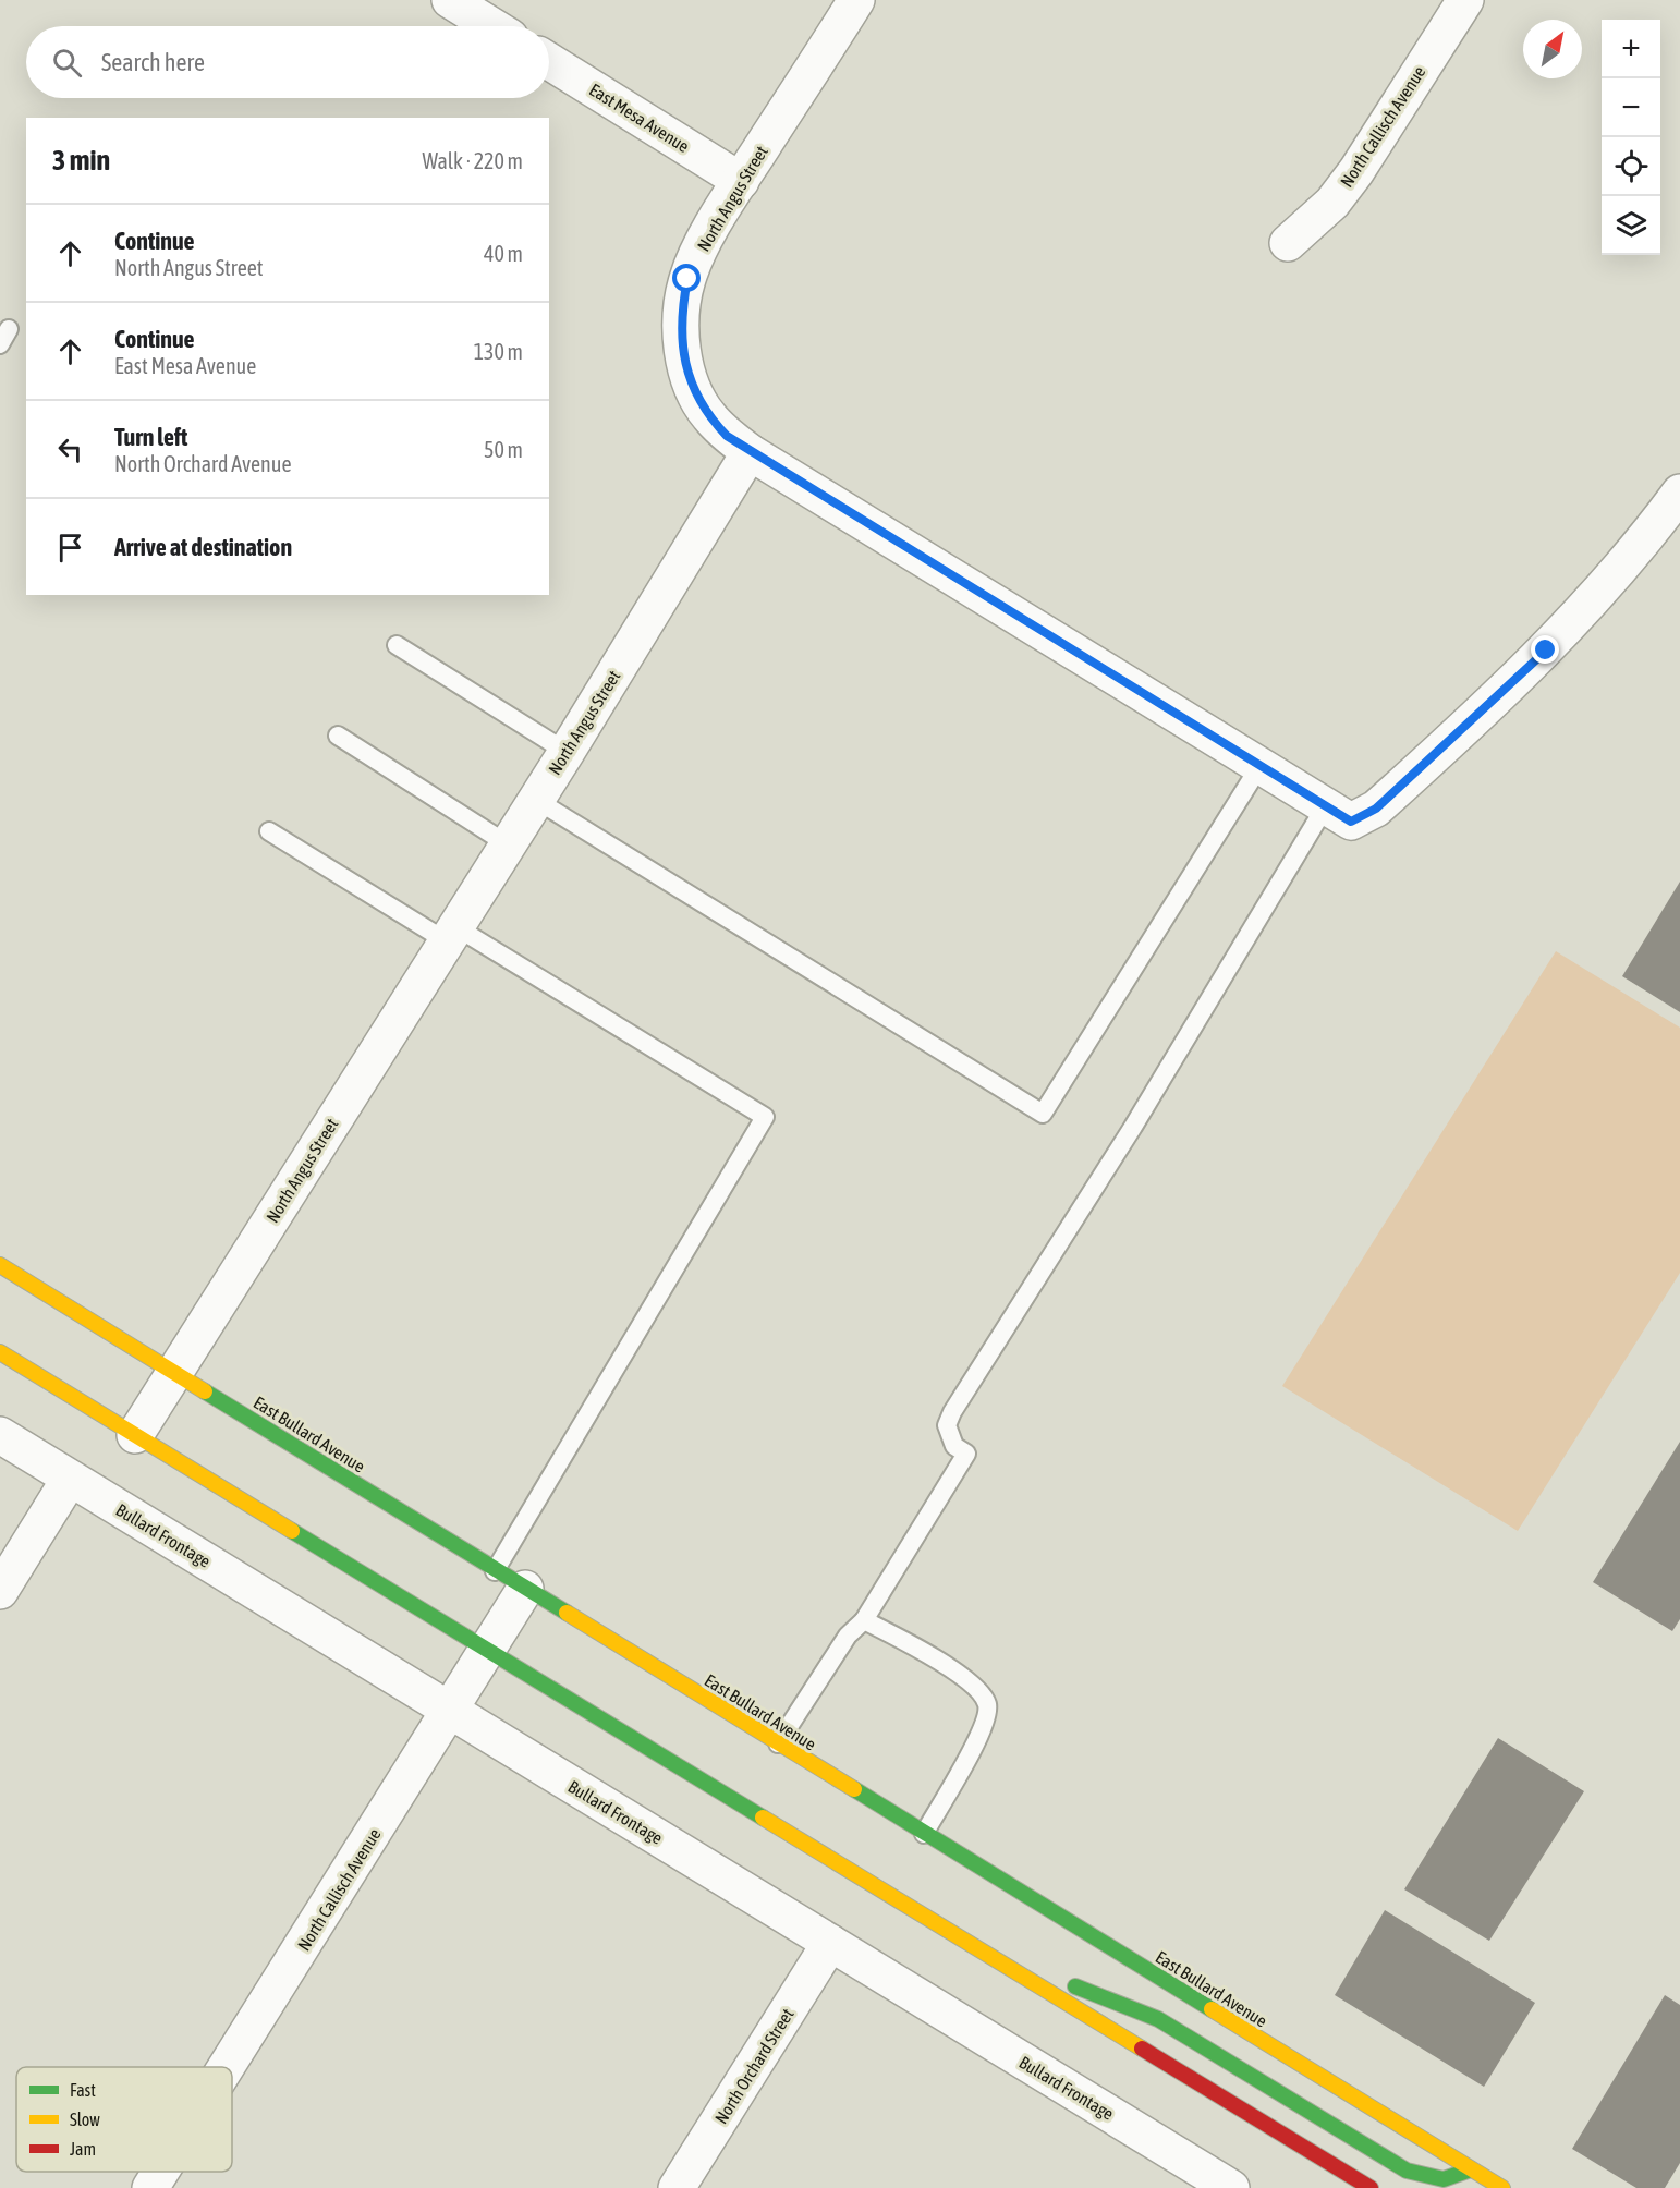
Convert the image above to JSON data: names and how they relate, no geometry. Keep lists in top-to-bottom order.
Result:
{
  "streets": {
    "main road": ["East Bullard Avenue"],
    "street": [
      "East Mesa Avenue",
      "North Callisch Avenue",
      "North Angus Street",
      "Bullard Frontage",
      "North Orchard Street"
    ]
  },
  "crossings": [
    ["East Mesa Avenue", "North Angus Street"],
    ["North Callisch Avenue", "East Bullard Avenue"],
    ["North Callisch Avenue", "Bullard Frontage"],
    ["North Angus Street", "East Bullard Avenue"],
    ["Bullard Frontage", "North Orchard Street"]
  ],
  "legend": ["Fast", "Slow", "Jam"],
  "north": "top right",
  "page": {
    "map_buttons": ["+", "−"],
    "search": "Search here",
    "heading": ["3 min", "Walk · 220 m"],
    "list": [
      ["Continue", "North Angus Street", "40 m"],
      ["Continue", "East Mesa Avenue", "130 m"],
      ["Turn left", "North Orchard Avenue", "50 m"],
      "Arrive at destination"
    ]
  }
}
